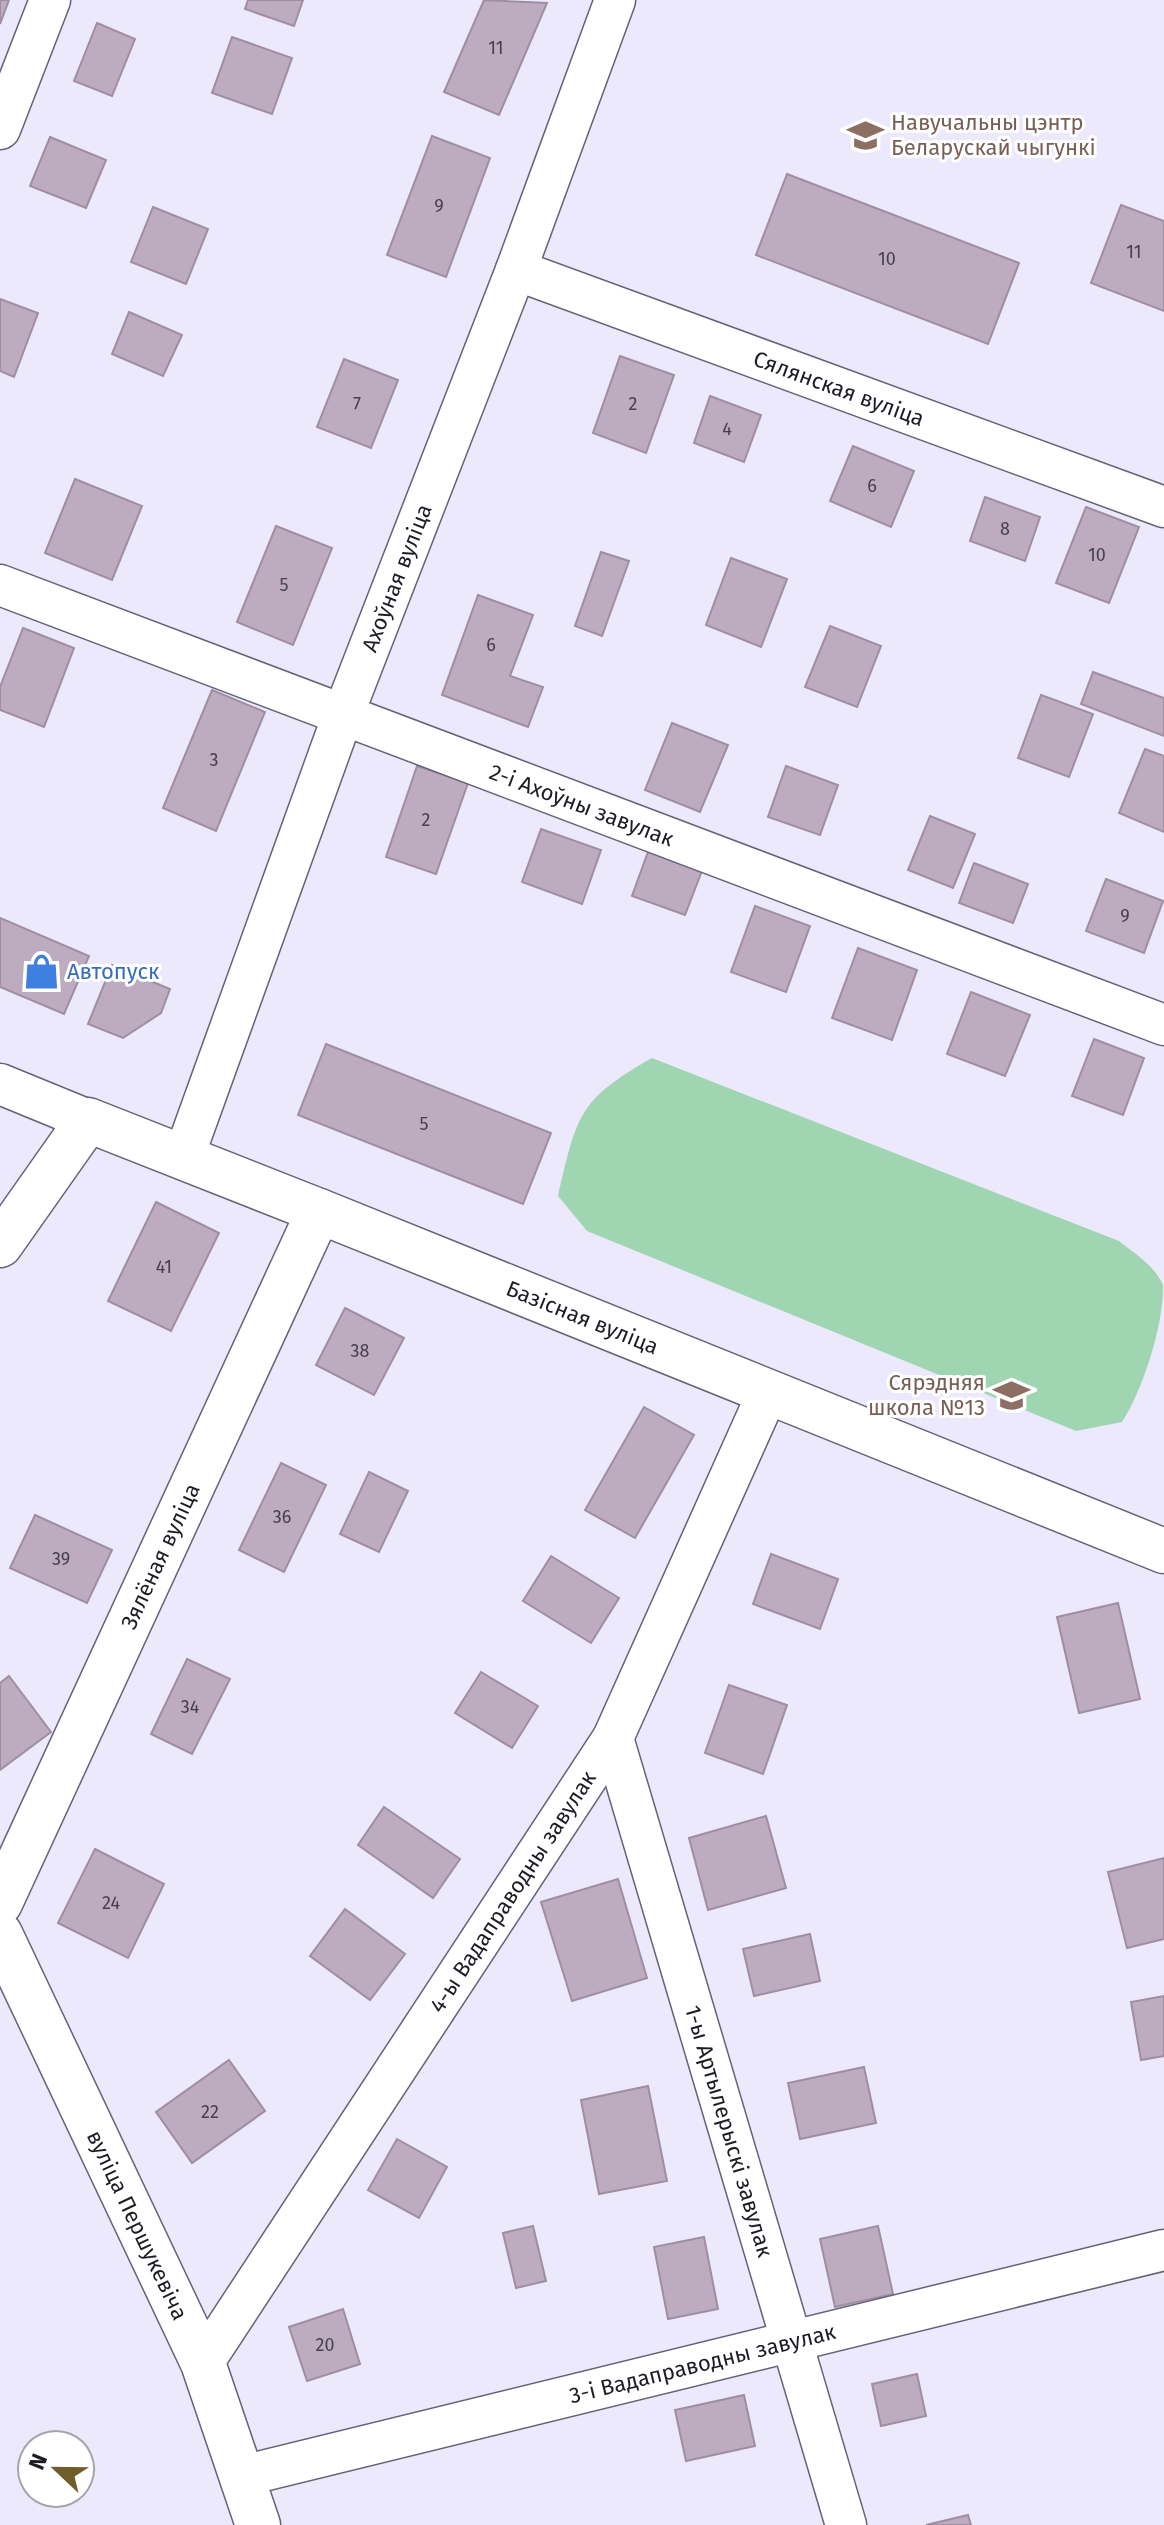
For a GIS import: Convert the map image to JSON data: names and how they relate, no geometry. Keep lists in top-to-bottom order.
{
  "streets": {
    "main road": ["Базісная вуліца", "Зялёная вуліца", "вуліца Першукевіча"],
    "street": [
      "Сялянская вуліца",
      "Ахоўная вуліца",
      "2-і Ахоўны завулак",
      "4-ы Вадаправодны завулак",
      "1-ы Артылерыскі завулак",
      "3-і Вадаправодны завулак"
    ]
  },
  "crossings": [
    ["Сялянская вуліца", "Ахоўная вуліца"],
    ["Ахоўная вуліца", "2-і Ахоўны завулак"],
    ["Ахоўная вуліца", "Базісная вуліца"],
    ["Базісная вуліца", "Зялёная вуліца"],
    ["Базісная вуліца", "4-ы Вадаправодны завулак"],
    ["4-ы Вадаправодны завулак", "1-ы Артылерыскі завулак"],
    ["4-ы Вадаправодны завулак", "вуліца Першукевіча"],
    ["1-ы Артылерыскі завулак", "3-і Вадаправодны завулак"],
    ["вуліца Першукевіча", "3-і Вадаправодны завулак"]
  ],
  "places": {
    "school or university": ["Навучальны цэнтр Беларускай чыгункі", "Сярэдняя школа №13"],
    "shop": ["Автопуск"]
  },
  "house_numbers": [
    "11",
    "9",
    "11",
    "10",
    "7",
    "2",
    "4",
    "6",
    "8",
    "10",
    "5",
    "6",
    "3",
    "2",
    "9",
    "5",
    "41",
    "38",
    "36",
    "39",
    "34",
    "24",
    "22",
    "20"
  ],
  "north": "left"
}
